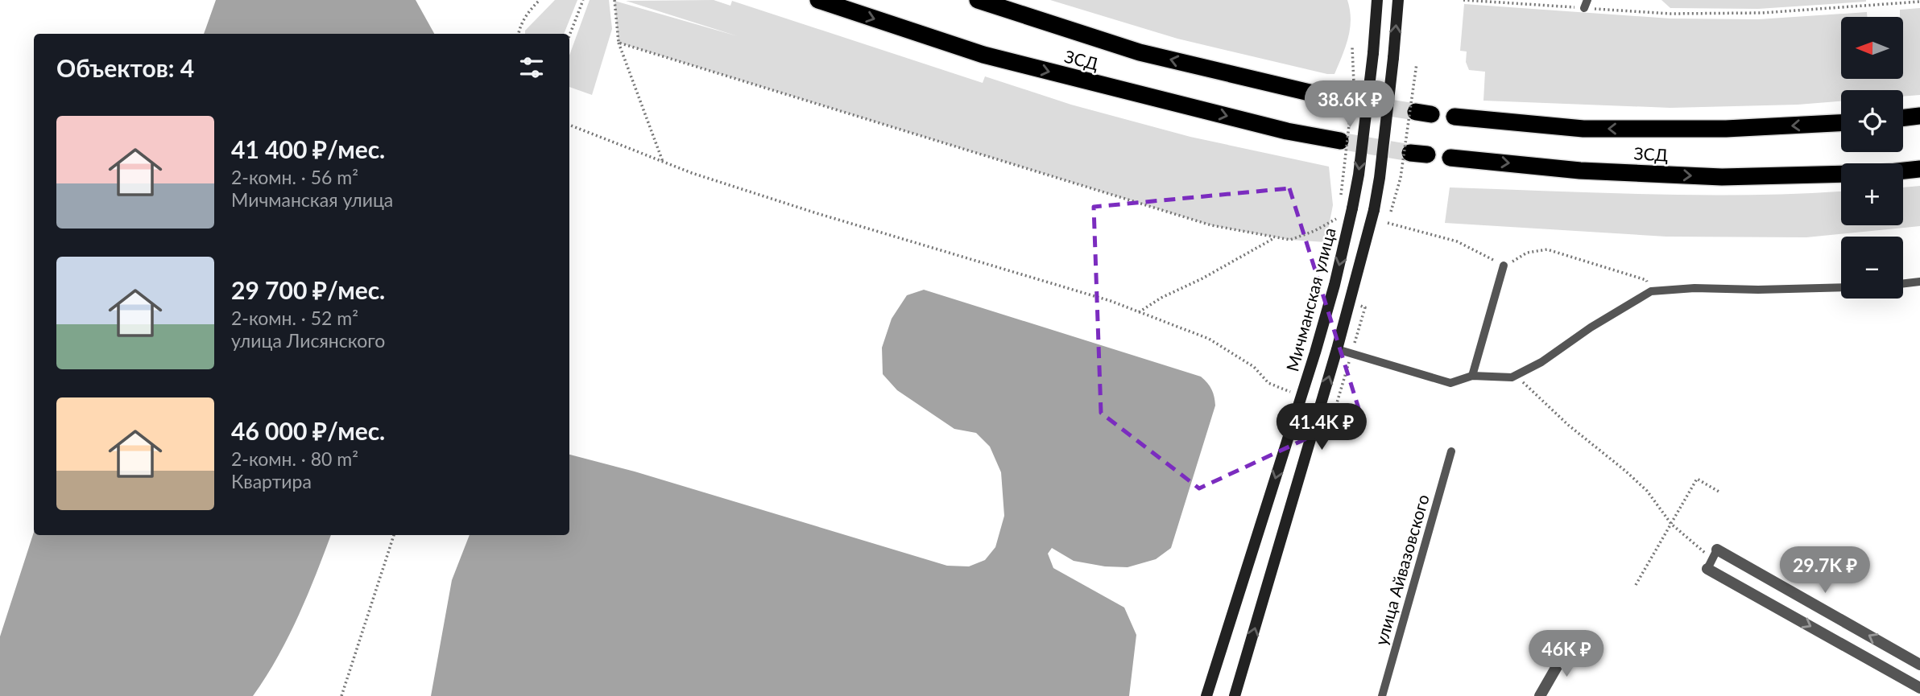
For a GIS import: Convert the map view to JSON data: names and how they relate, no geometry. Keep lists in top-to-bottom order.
{
  "streets": {
    "highway": ["ЗСД"],
    "main road": ["Мичманская улица"],
    "lane": ["улица Айвазовского"]
  },
  "north": "left",
  "page": {
    "map_buttons": ["+", "−"],
    "heading": "Объектов: 4",
    "price": [
      "38.6K ₽",
      "41.4K ₽",
      "29.7K ₽",
      "46K ₽"
    ],
    "list": [
      {
        "name": "41 400 ₽/мес.",
        "note": "2-комн. · 56 m² · Мичманская улица"
      },
      {
        "name": "29 700 ₽/мес.",
        "note": "2-комн. · 52 m² · улица Лисянского"
      },
      {
        "name": "46 000 ₽/мес.",
        "note": "2-комн. · 80 m² · Квартира"
      }
    ]
  }
}
